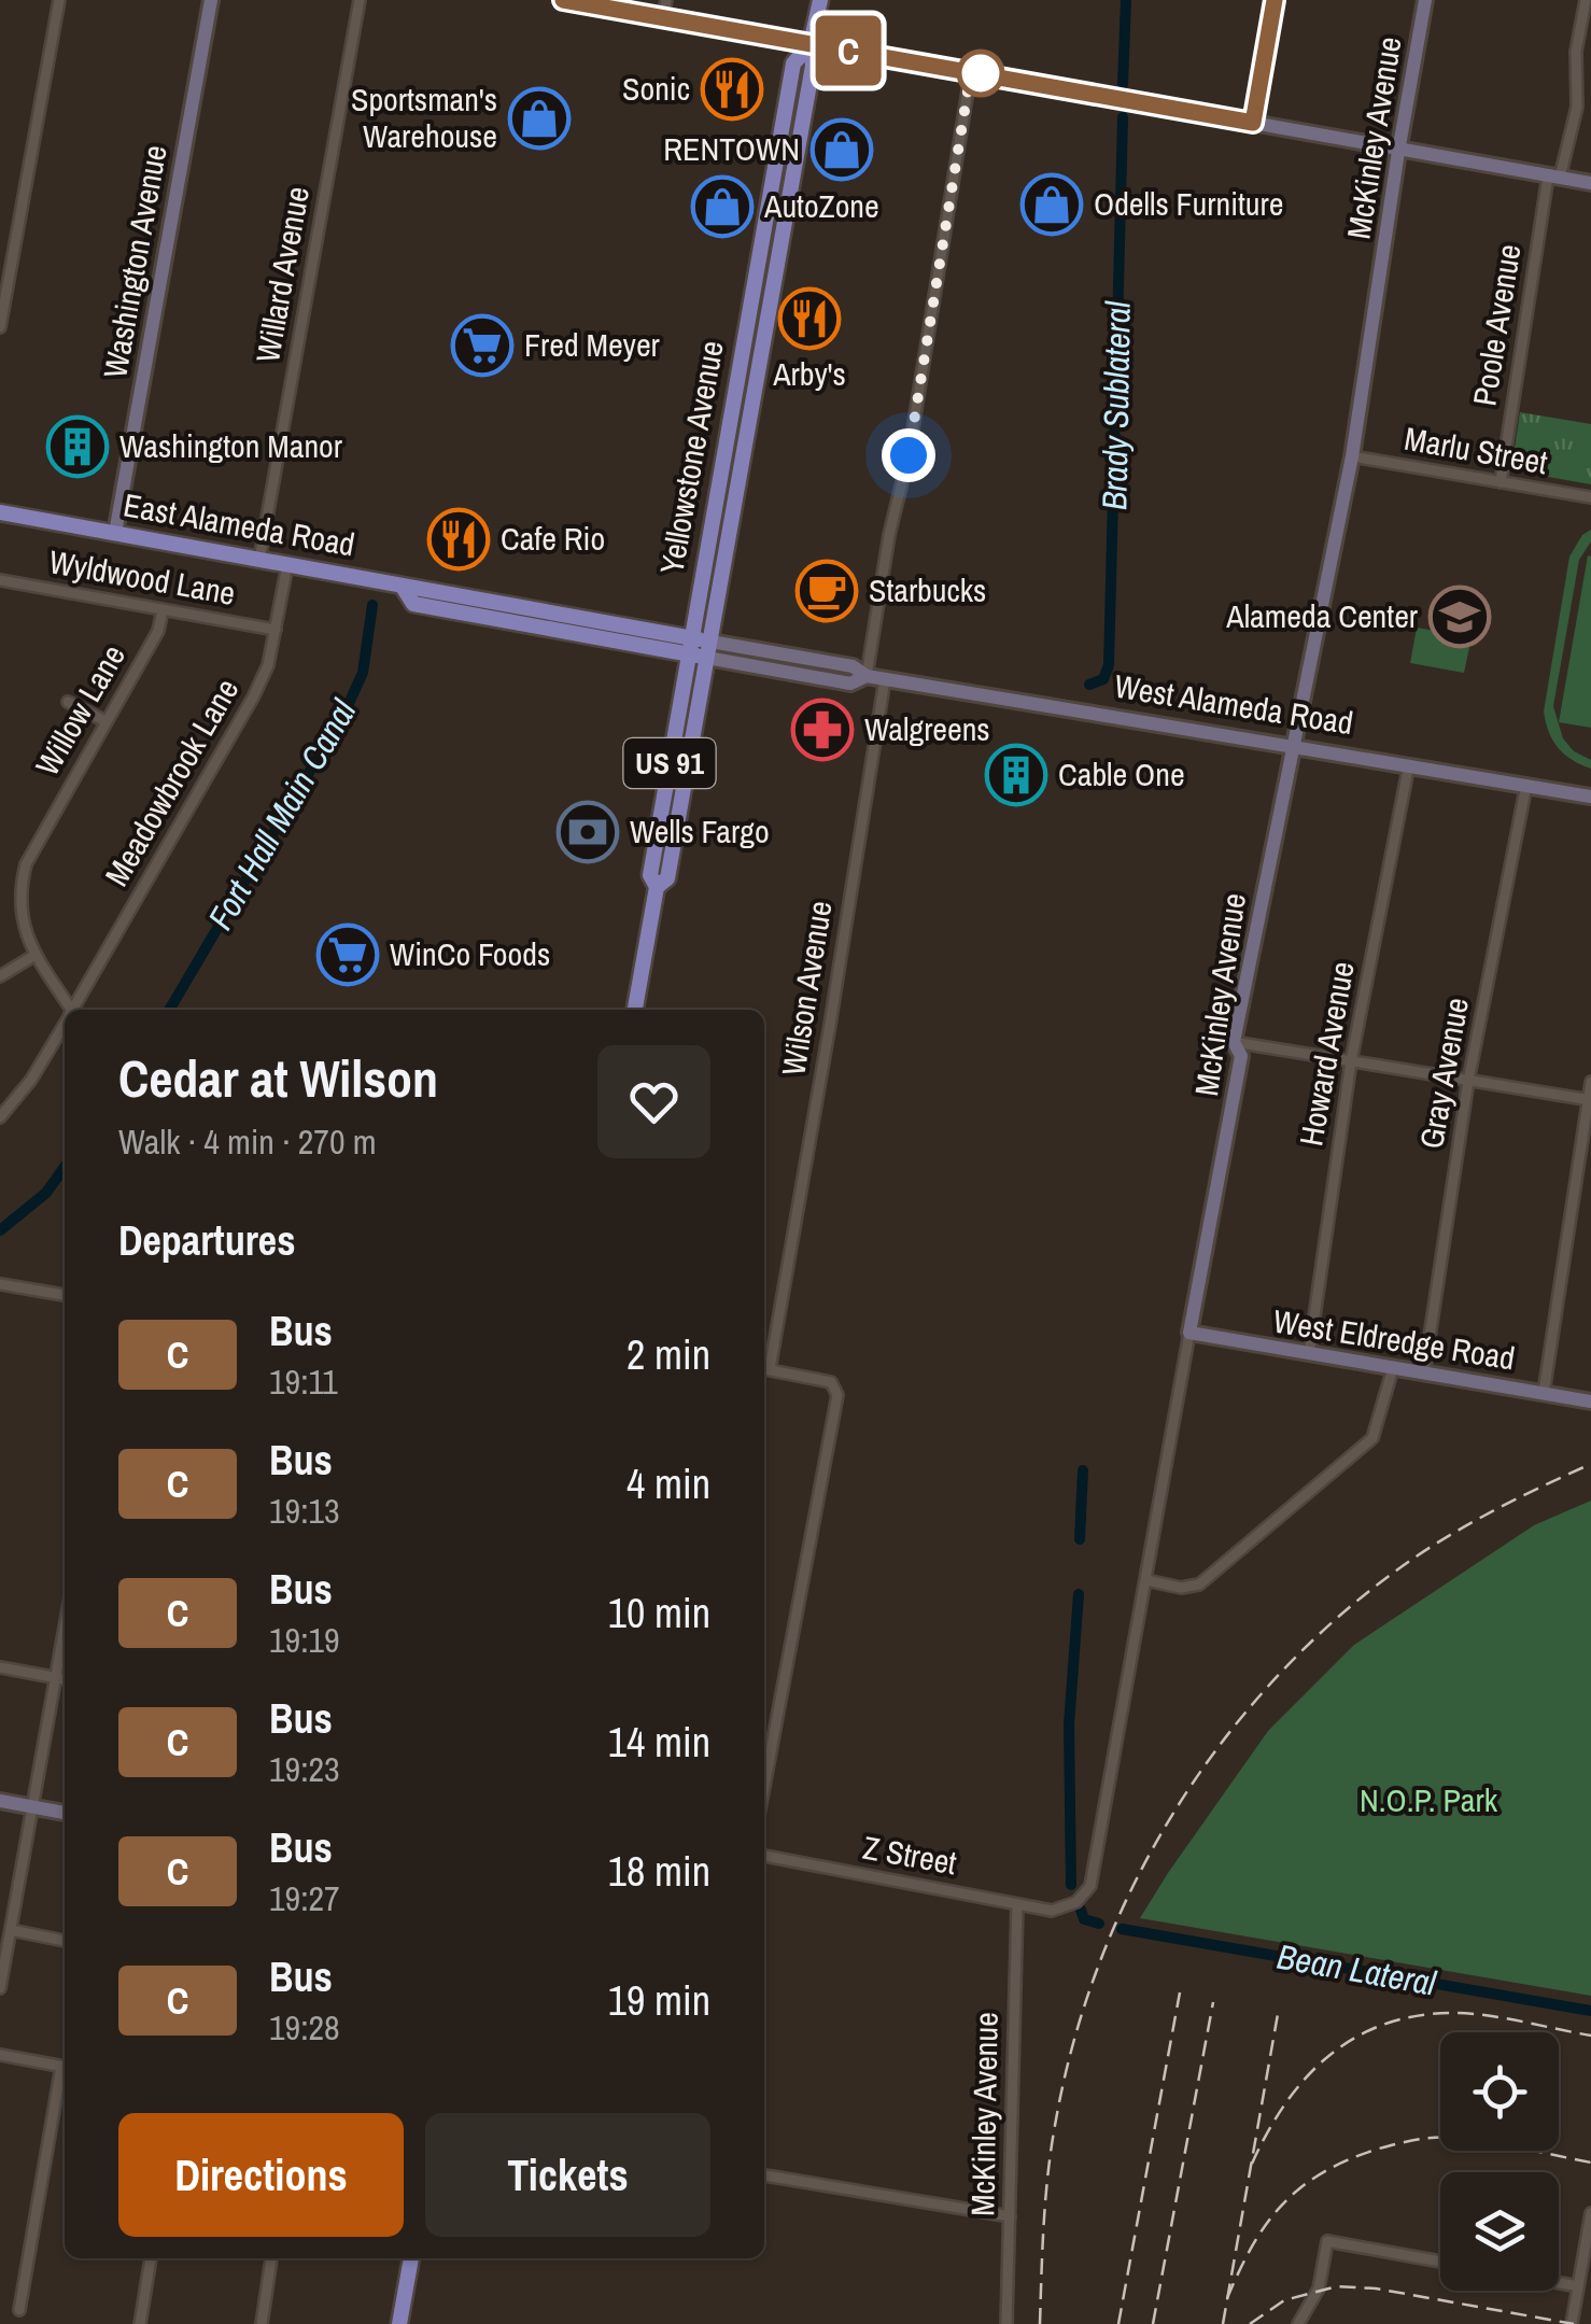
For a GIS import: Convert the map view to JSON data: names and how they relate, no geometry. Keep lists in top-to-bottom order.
{
  "streets": {
    "main road": [
      "Yellowstone Avenue",
      "East Alameda Road",
      "West Alameda Road",
      "US 91"
    ],
    "street": [
      "McKinley Avenue",
      "Washington Avenue",
      "Willard Avenue",
      "Poole Avenue",
      "Marlu Street",
      "Wyldwood Lane",
      "Willow Lane",
      "Meadowbrook Lane",
      "Wilson Avenue",
      "Howard Avenue",
      "Gray Avenue",
      "West Eldredge Road",
      "Z Street"
    ]
  },
  "crossings": [
    ["McKinley Avenue", "Marlu Street"],
    ["McKinley Avenue", "West Alameda Road"],
    ["McKinley Avenue", "West Eldredge Road"],
    ["McKinley Avenue", "Z Street"],
    ["Washington Avenue", "East Alameda Road"],
    ["Willard Avenue", "East Alameda Road"],
    ["Poole Avenue", "Marlu Street"],
    ["Yellowstone Avenue", "East Alameda Road"],
    ["Yellowstone Avenue", "West Alameda Road"],
    ["East Alameda Road", "West Alameda Road"],
    ["East Alameda Road", "Meadowbrook Lane"],
    ["Wyldwood Lane", "Willow Lane"],
    ["Wyldwood Lane", "Meadowbrook Lane"],
    ["West Alameda Road", "Wilson Avenue"],
    ["West Alameda Road", "Howard Avenue"],
    ["West Alameda Road", "Gray Avenue"],
    ["Howard Avenue", "West Eldredge Road"],
    ["Gray Avenue", "West Eldredge Road"]
  ],
  "water": ["Brady Sublateral", "Fort Hall Main Canal", "Bean Lateral"],
  "parks": ["N.O.P. Park"],
  "places": {
    "restaurant": ["Sonic", "Arby's", "Cafe Rio"],
    "shop": [
      "Sportsman's Warehouse",
      "RENTOWN",
      "Odells Furniture",
      "AutoZone"
    ],
    "supermarket": ["Fred Meyer", "WinCo Foods"],
    "building": ["Washington Manor", "Cable One"],
    "cafe": ["Starbucks"],
    "school or university": ["Alameda Center"],
    "pharmacy": ["Walgreens"],
    "bank": ["Wells Fargo"]
  },
  "lines": ["bus line C"],
  "page": {
    "on_map": "C",
    "heading": [
      ["Cedar at Wilson", "Walk · 4 min · 270 m"],
      "Departures"
    ],
    "list": [
      {
        "mark": "C",
        "name": "Bus",
        "note": "19:11",
        "value": "2 min"
      },
      {
        "mark": "C",
        "name": "Bus",
        "note": "19:13",
        "value": "4 min"
      },
      {
        "mark": "C",
        "name": "Bus",
        "note": "19:19",
        "value": "10 min"
      },
      {
        "mark": "C",
        "name": "Bus",
        "note": "19:23",
        "value": "14 min"
      },
      {
        "mark": "C",
        "name": "Bus",
        "note": "19:27",
        "value": "18 min"
      },
      {
        "mark": "C",
        "name": "Bus",
        "note": "19:28",
        "value": "19 min"
      }
    ],
    "buttons": ["Directions", "Tickets"]
  }
}
